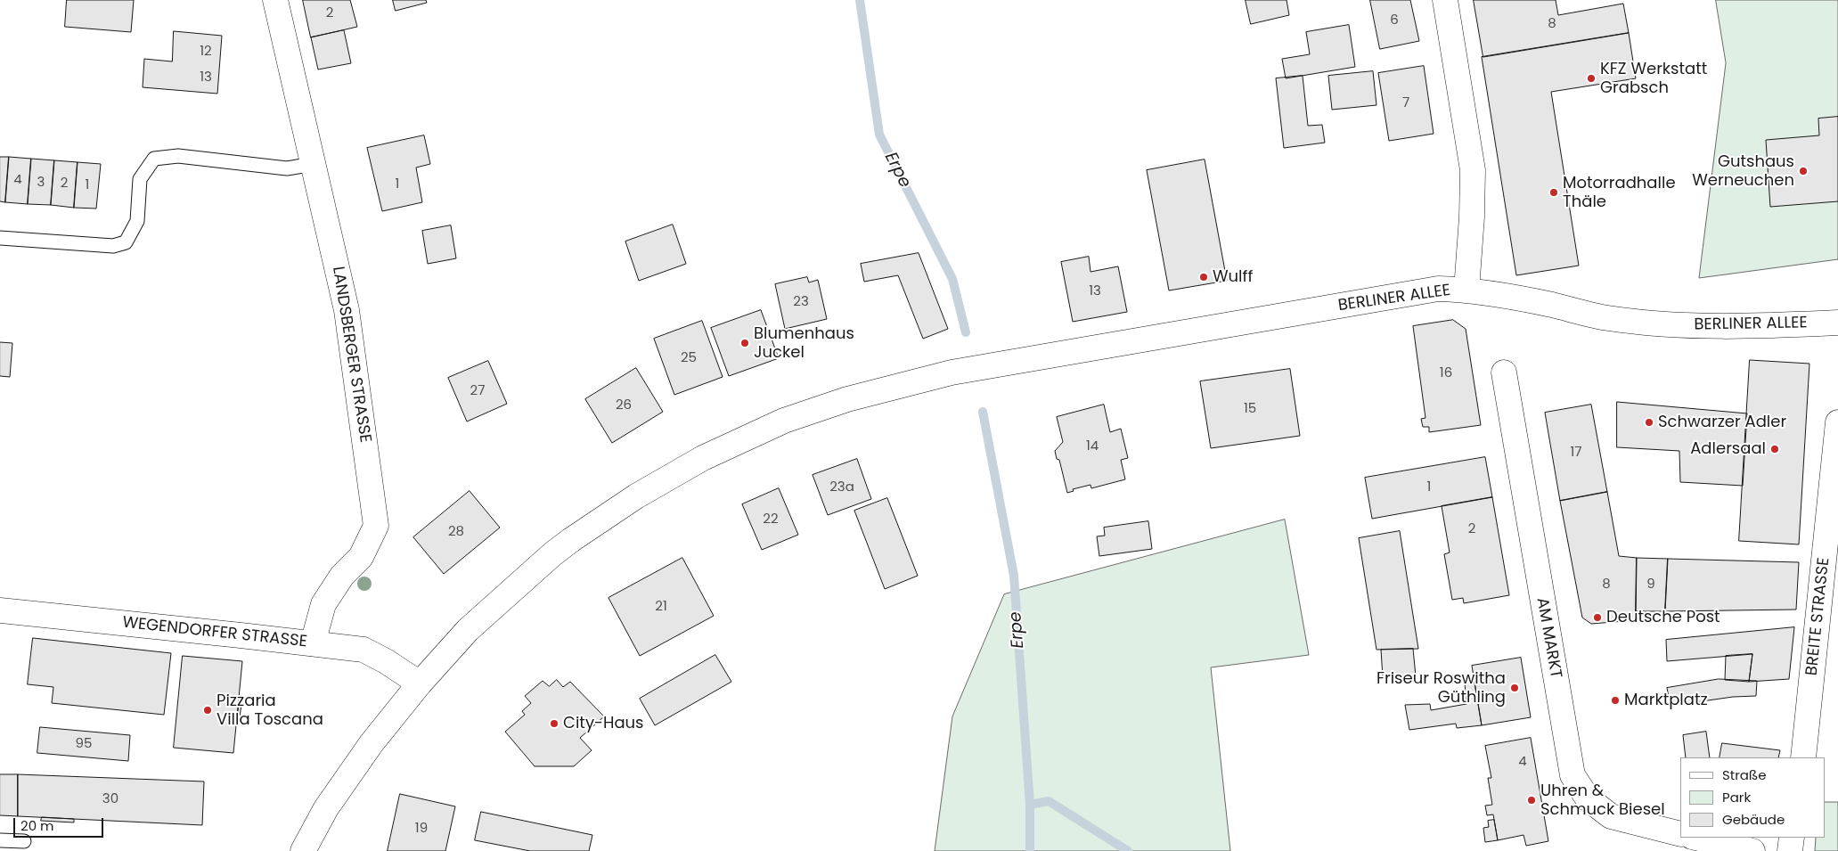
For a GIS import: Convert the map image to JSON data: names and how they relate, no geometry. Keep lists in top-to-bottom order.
{
  "streets": {
    "main road": [
      "BERLINER ALLEE",
      "LANDSBERGER STRASSE",
      "BREITE STRASSE",
      "WEGENDORFER STRASSE",
      "AM MARKT"
    ]
  },
  "crossings": [
    ["BERLINER ALLEE", "WEGENDORFER STRASSE"],
    ["LANDSBERGER STRASSE", "WEGENDORFER STRASSE"]
  ],
  "water": ["Erpe"],
  "places": [
    "KFZ Werkstatt Grabsch",
    "Gutshaus Werneuchen",
    "Motorradhalle Thäle",
    "Wulff",
    "Blumenhaus Juckel",
    "Schwarzer Adler",
    "Adlersaal",
    "Deutsche Post",
    "Friseur Roswitha Güthling",
    "Marktplatz",
    "Pizzaria Villa Toscana",
    "City-Haus",
    "Uhren & Schmuck Biesel"
  ],
  "house_numbers": [
    "2",
    "6",
    "8",
    "12",
    "13",
    "7",
    "4",
    "3",
    "2",
    "1",
    "1",
    "13",
    "23",
    "25",
    "16",
    "27",
    "26",
    "15",
    "14",
    "17",
    "23a",
    "1",
    "22",
    "2",
    "28",
    "8",
    "9",
    "21",
    "95",
    "4",
    "30",
    "19"
  ],
  "legend": ["Straße", "Park", "Gebäude"],
  "scale_bar": "20 m"
}
